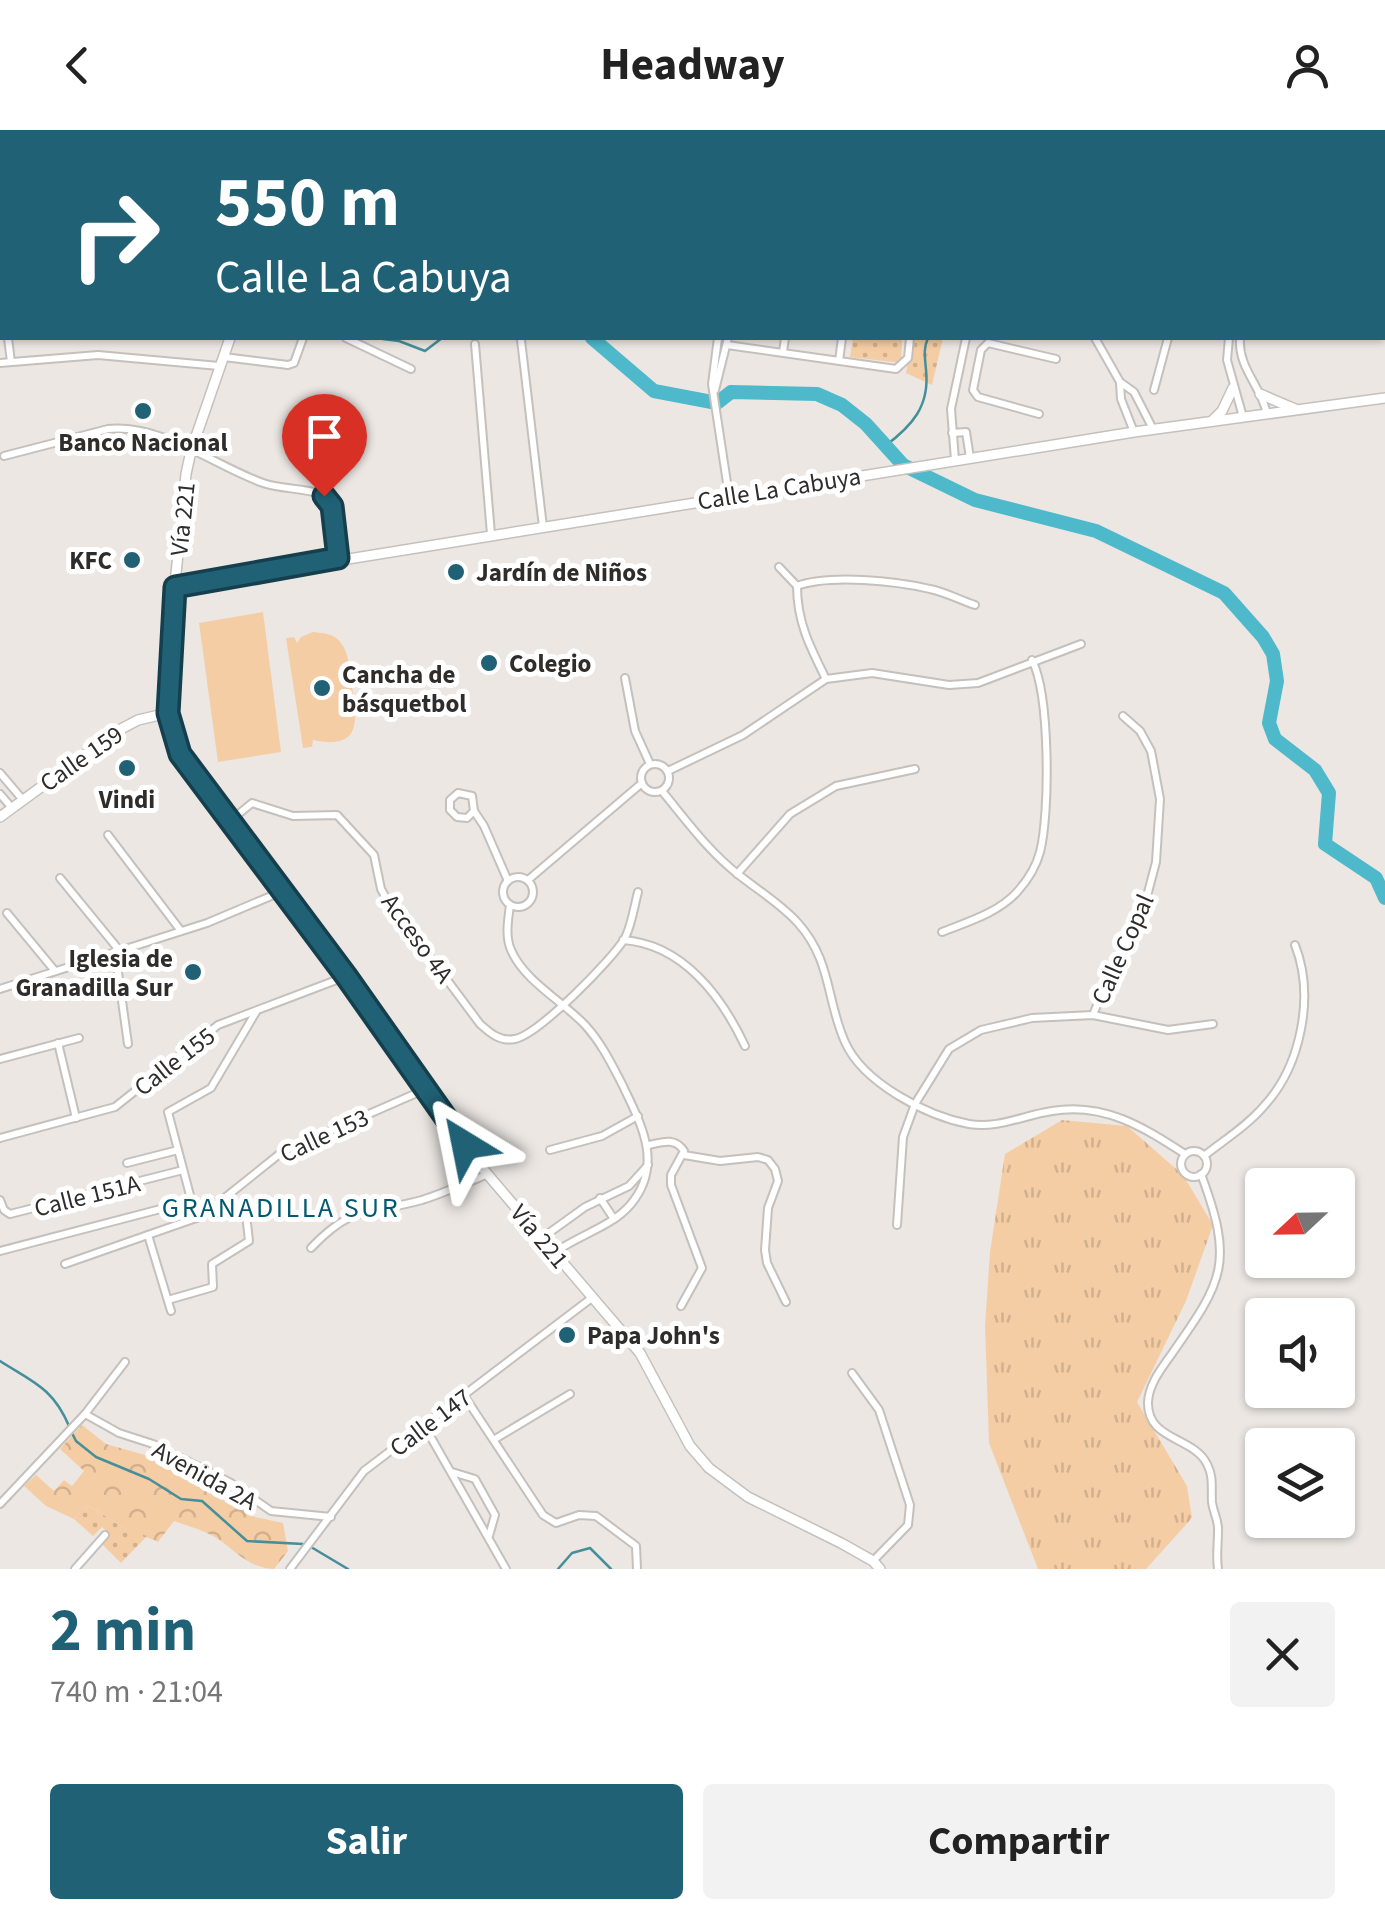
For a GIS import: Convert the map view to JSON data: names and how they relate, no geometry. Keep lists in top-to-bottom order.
{
  "streets": {
    "street": [
      "Calle La Cabuya",
      "Vía 221",
      "Calle 159",
      "Acceso 4A",
      "Calle Copal",
      "Calle 155",
      "Calle 153",
      "Calle 151A",
      "Calle 147",
      "Avenida 2A"
    ]
  },
  "crossings": [
    ["Calle La Cabuya", "Vía 221"],
    ["Vía 221", "Calle 159"],
    ["Vía 221", "Acceso 4A"],
    ["Vía 221", "Calle 155"],
    ["Vía 221", "Calle 153"],
    ["Vía 221", "Calle 147"],
    ["Calle 147", "Avenida 2A"]
  ],
  "districts": ["GRANADILLA SUR"],
  "places": [
    "Banco Nacional",
    "KFC",
    "Jardín de Niños",
    "Colegio",
    "Cancha de básquetbol",
    "Vindi",
    "Iglesia de Granadilla Sur",
    "Papa John's"
  ],
  "north": "left",
  "page": {
    "header": "Headway",
    "turn": ["550 m", "Calle La Cabuya"],
    "heading": ["2 min", "740 m · 21:04"],
    "buttons": ["Salir", "Compartir"]
  }
}
